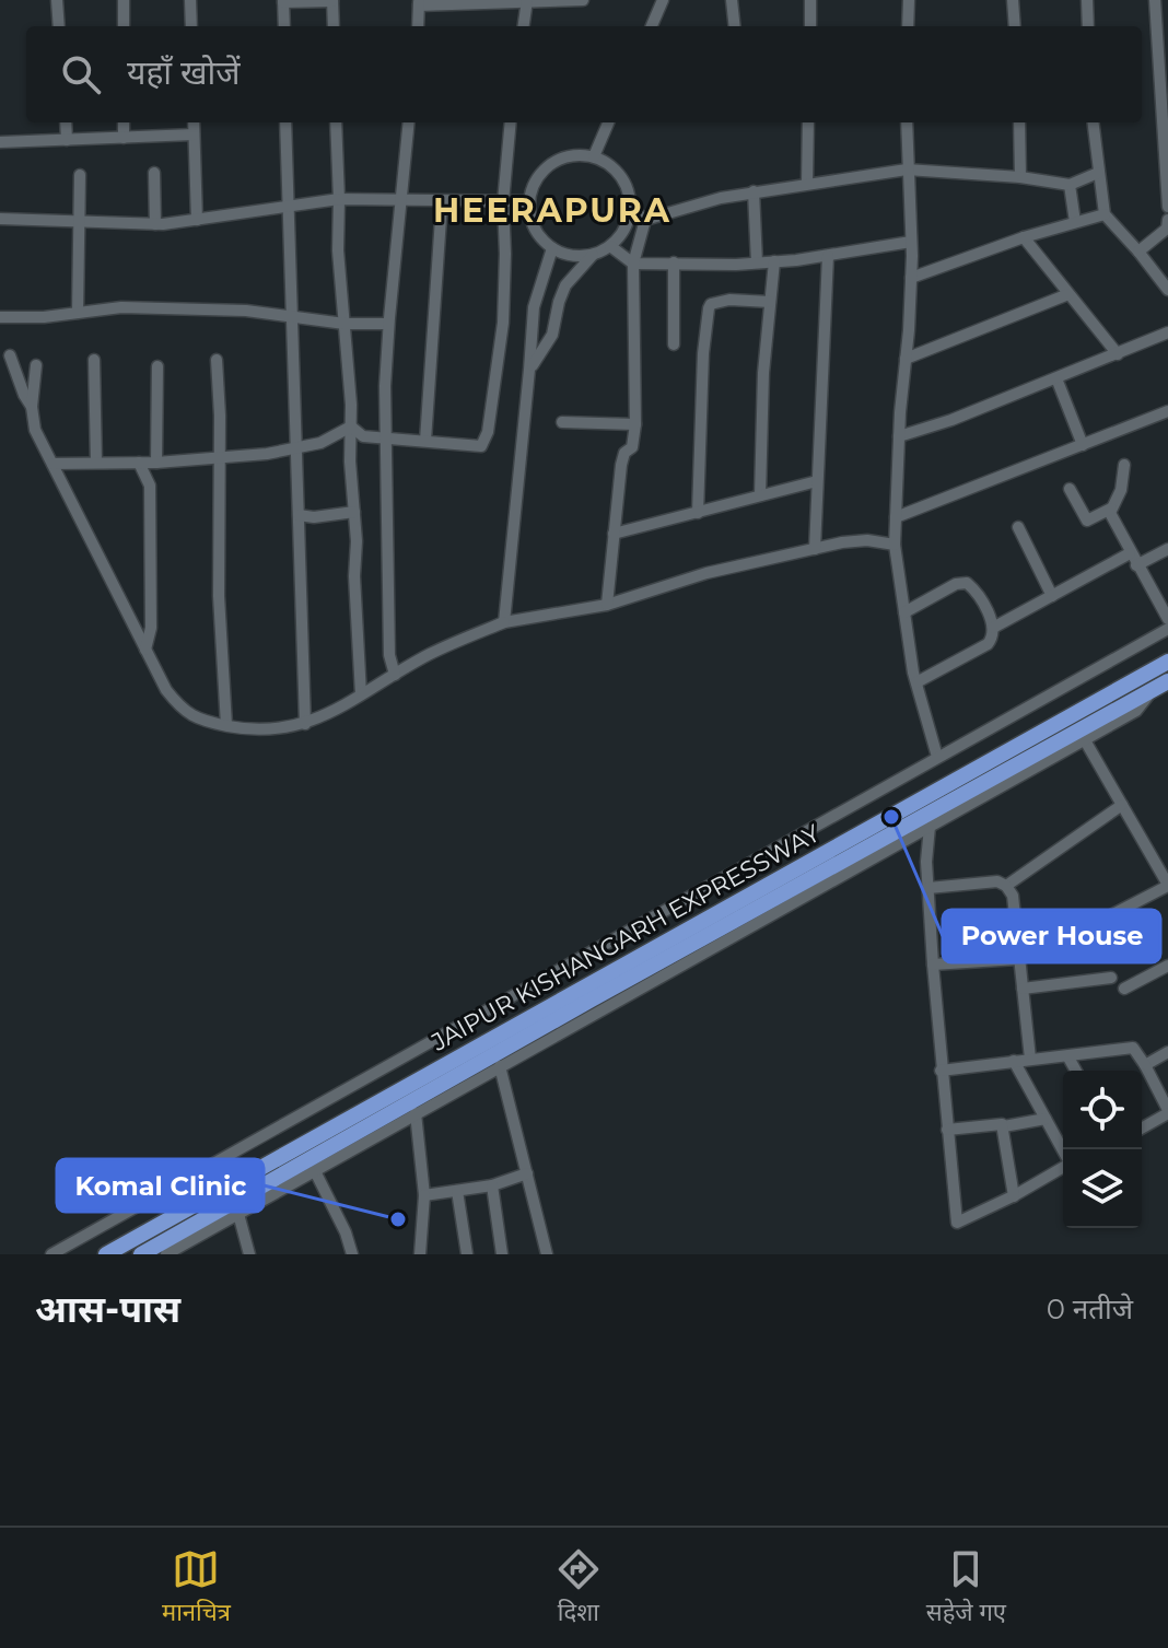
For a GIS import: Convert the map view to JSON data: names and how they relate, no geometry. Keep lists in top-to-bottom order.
{
  "streets": {
    "highway": ["JAIPUR KISHANGARH EXPRESSWAY"]
  },
  "districts": ["HEERAPURA"],
  "places": ["Power House", "Komal Clinic"],
  "page": {
    "search": "यहाँ खोजें",
    "heading": ["आस-पास", "0 नतीजे"],
    "nav": ["मानचित्र", "दिशा", "सहेजे गए"]
  }
}
